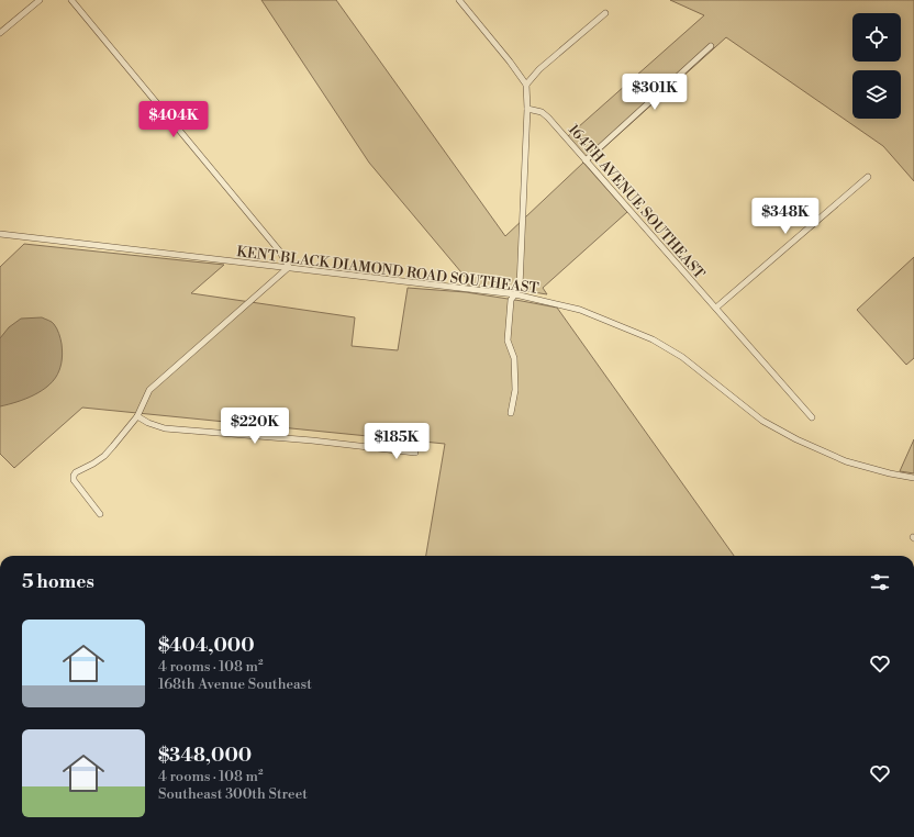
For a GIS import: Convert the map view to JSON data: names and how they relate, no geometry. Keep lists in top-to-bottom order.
{
  "streets": {
    "street": ["164TH AVENUE SOUTHEAST", "KENT BLACK DIAMOND ROAD SOUTHEAST"]
  },
  "page": {
    "price": [
      "$301K",
      "$404K",
      "$348K",
      "$220K",
      "$185K"
    ],
    "heading": "5 homes",
    "list": [
      {
        "name": "$404,000",
        "note": "4 rooms · 108 m² · 168th Avenue Southeast"
      },
      {
        "name": "$348,000",
        "note": "4 rooms · 108 m² · Southeast 300th Street"
      }
    ]
  }
}
